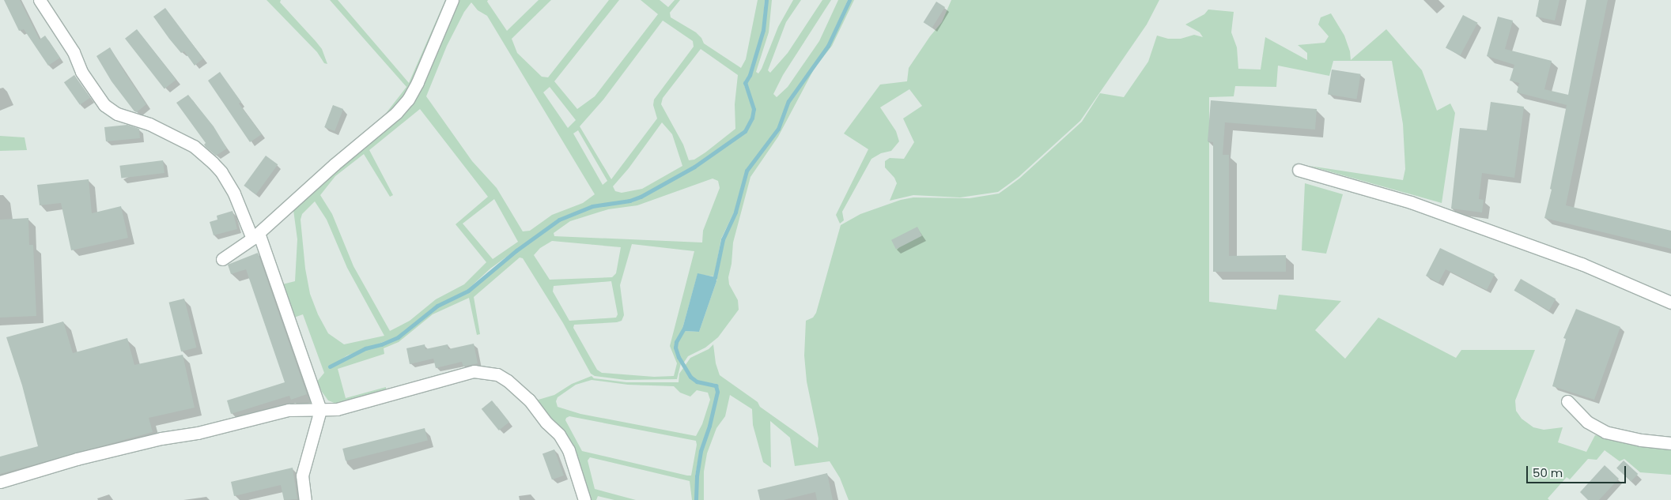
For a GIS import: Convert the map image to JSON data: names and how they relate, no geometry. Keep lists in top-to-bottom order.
{
  "scale_bar": "50 m"
}
